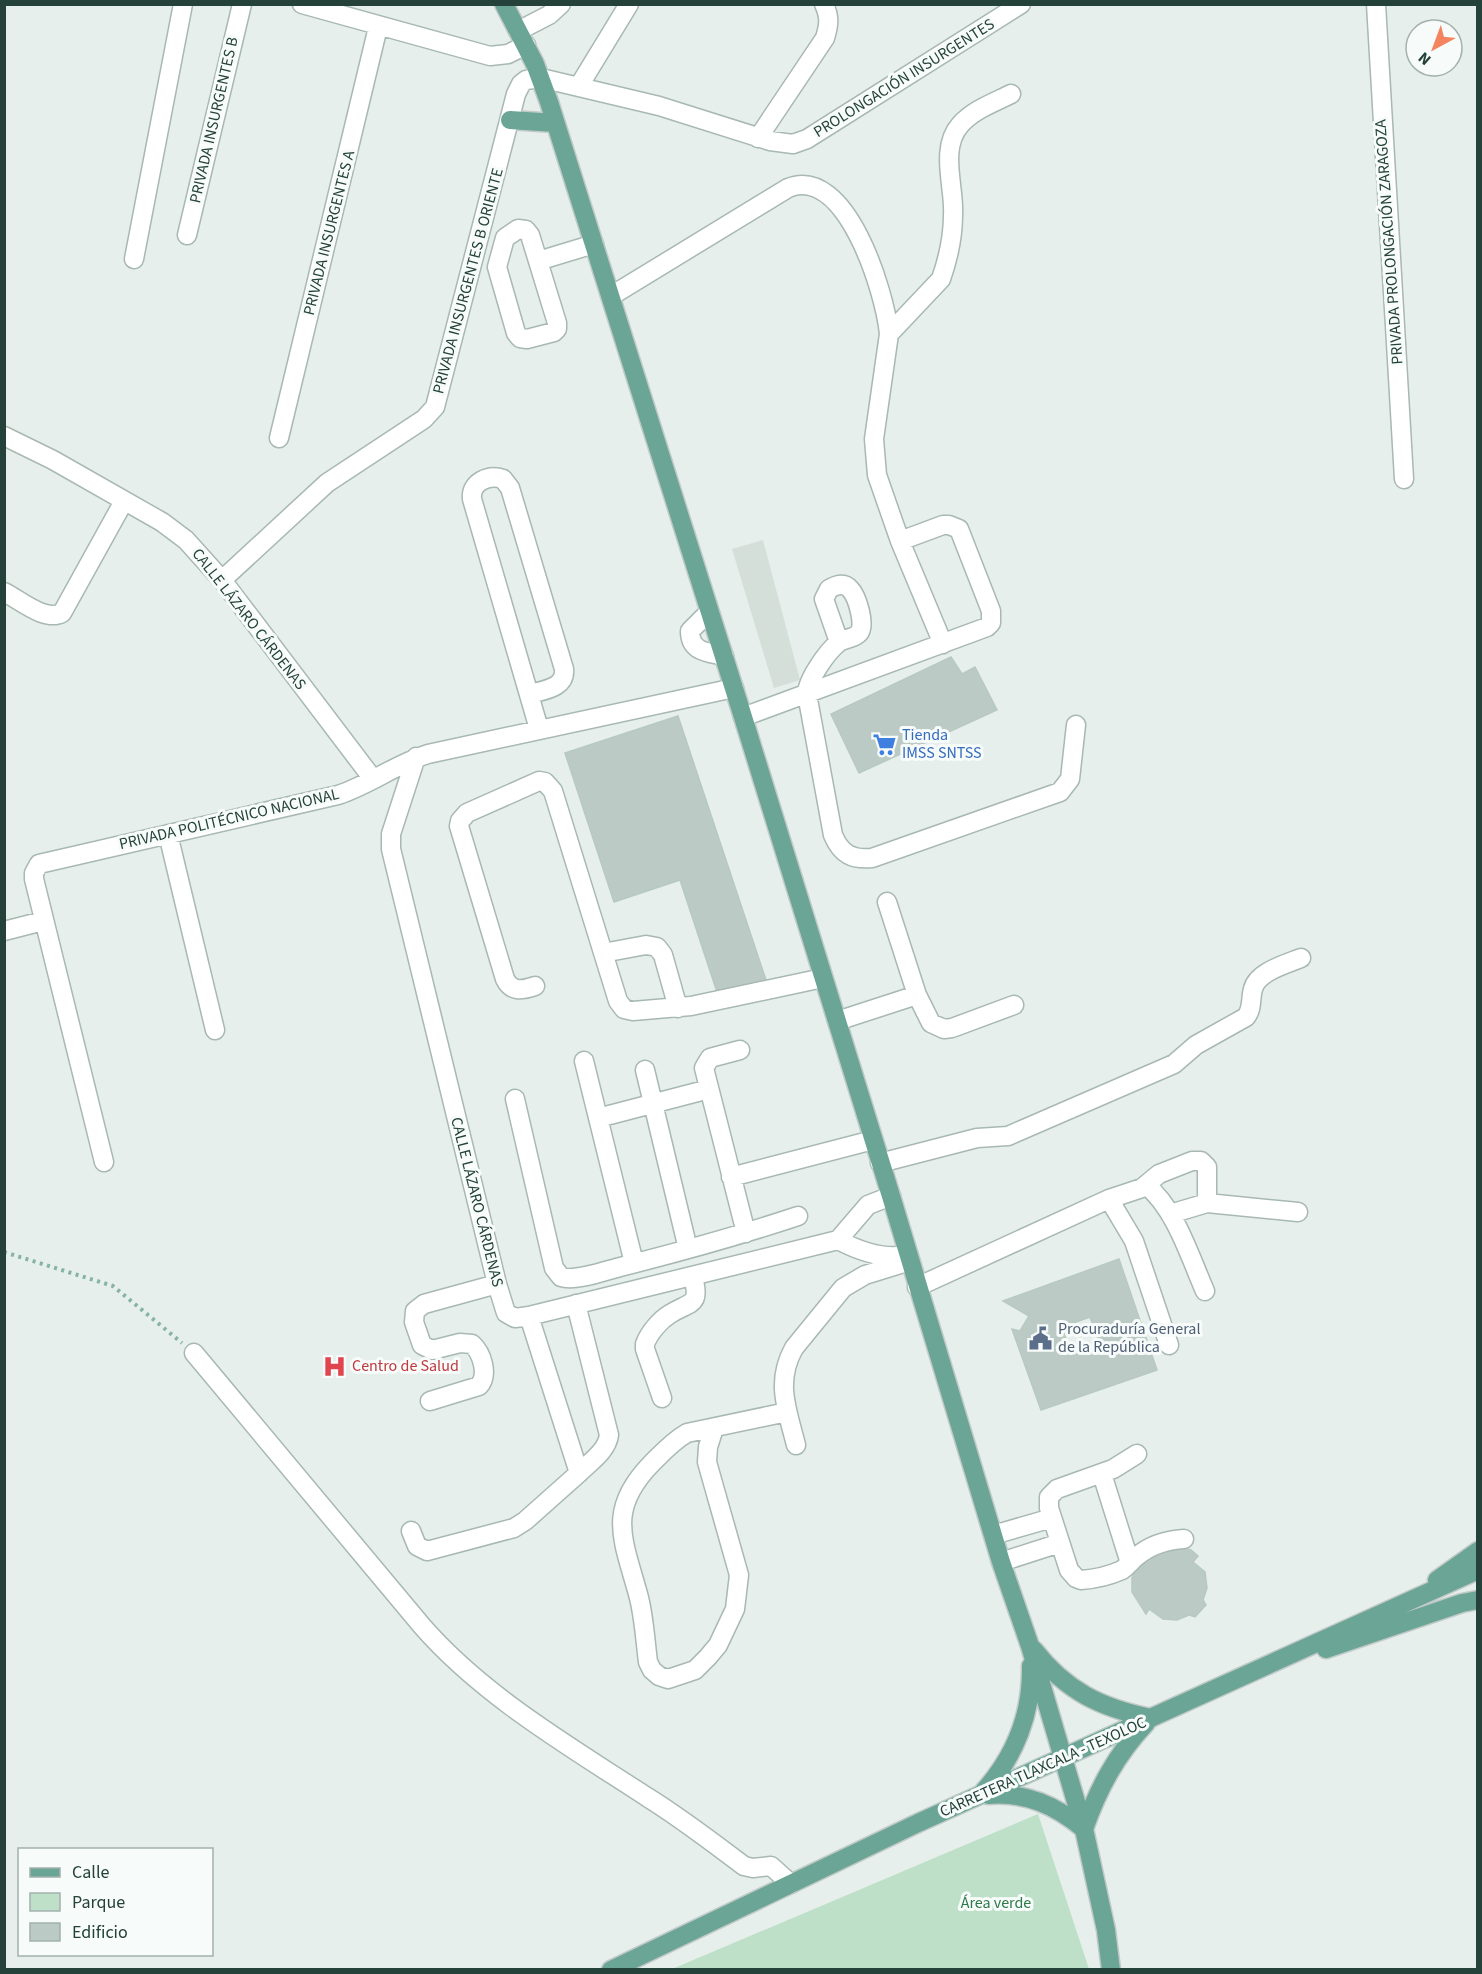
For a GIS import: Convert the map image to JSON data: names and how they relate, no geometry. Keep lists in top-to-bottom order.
{
  "streets": {
    "main road": ["CARRETERA TLAXCALA - TEXOLOC"],
    "street": [
      "PROLONGACIÓN INSURGENTES",
      "PRIVADA INSURGENTES B",
      "PRIVADA INSURGENTES A",
      "PRIVADA PROLONGACIÓN ZARAGOZA",
      "PRIVADA INSURGENTES B ORIENTE",
      "CALLE LÁZARO CÁRDENAS",
      "PRIVADA POLITÉCNICO NACIONAL"
    ]
  },
  "crossings": [
    ["PROLONGACIÓN INSURGENTES", "PRIVADA INSURGENTES B ORIENTE"],
    ["PRIVADA INSURGENTES B ORIENTE", "CALLE LÁZARO CÁRDENAS"],
    ["CALLE LÁZARO CÁRDENAS", "PRIVADA POLITÉCNICO NACIONAL"]
  ],
  "parks": ["Área verde"],
  "places": {
    "supermarket": ["Tienda IMSS SNTSS"],
    "public building": ["Procuraduría General de la República"],
    "hospital": ["Centro de Salud"]
  },
  "legend": ["Calle", "Parque", "Edificio"],
  "north": "bottom left"
}
